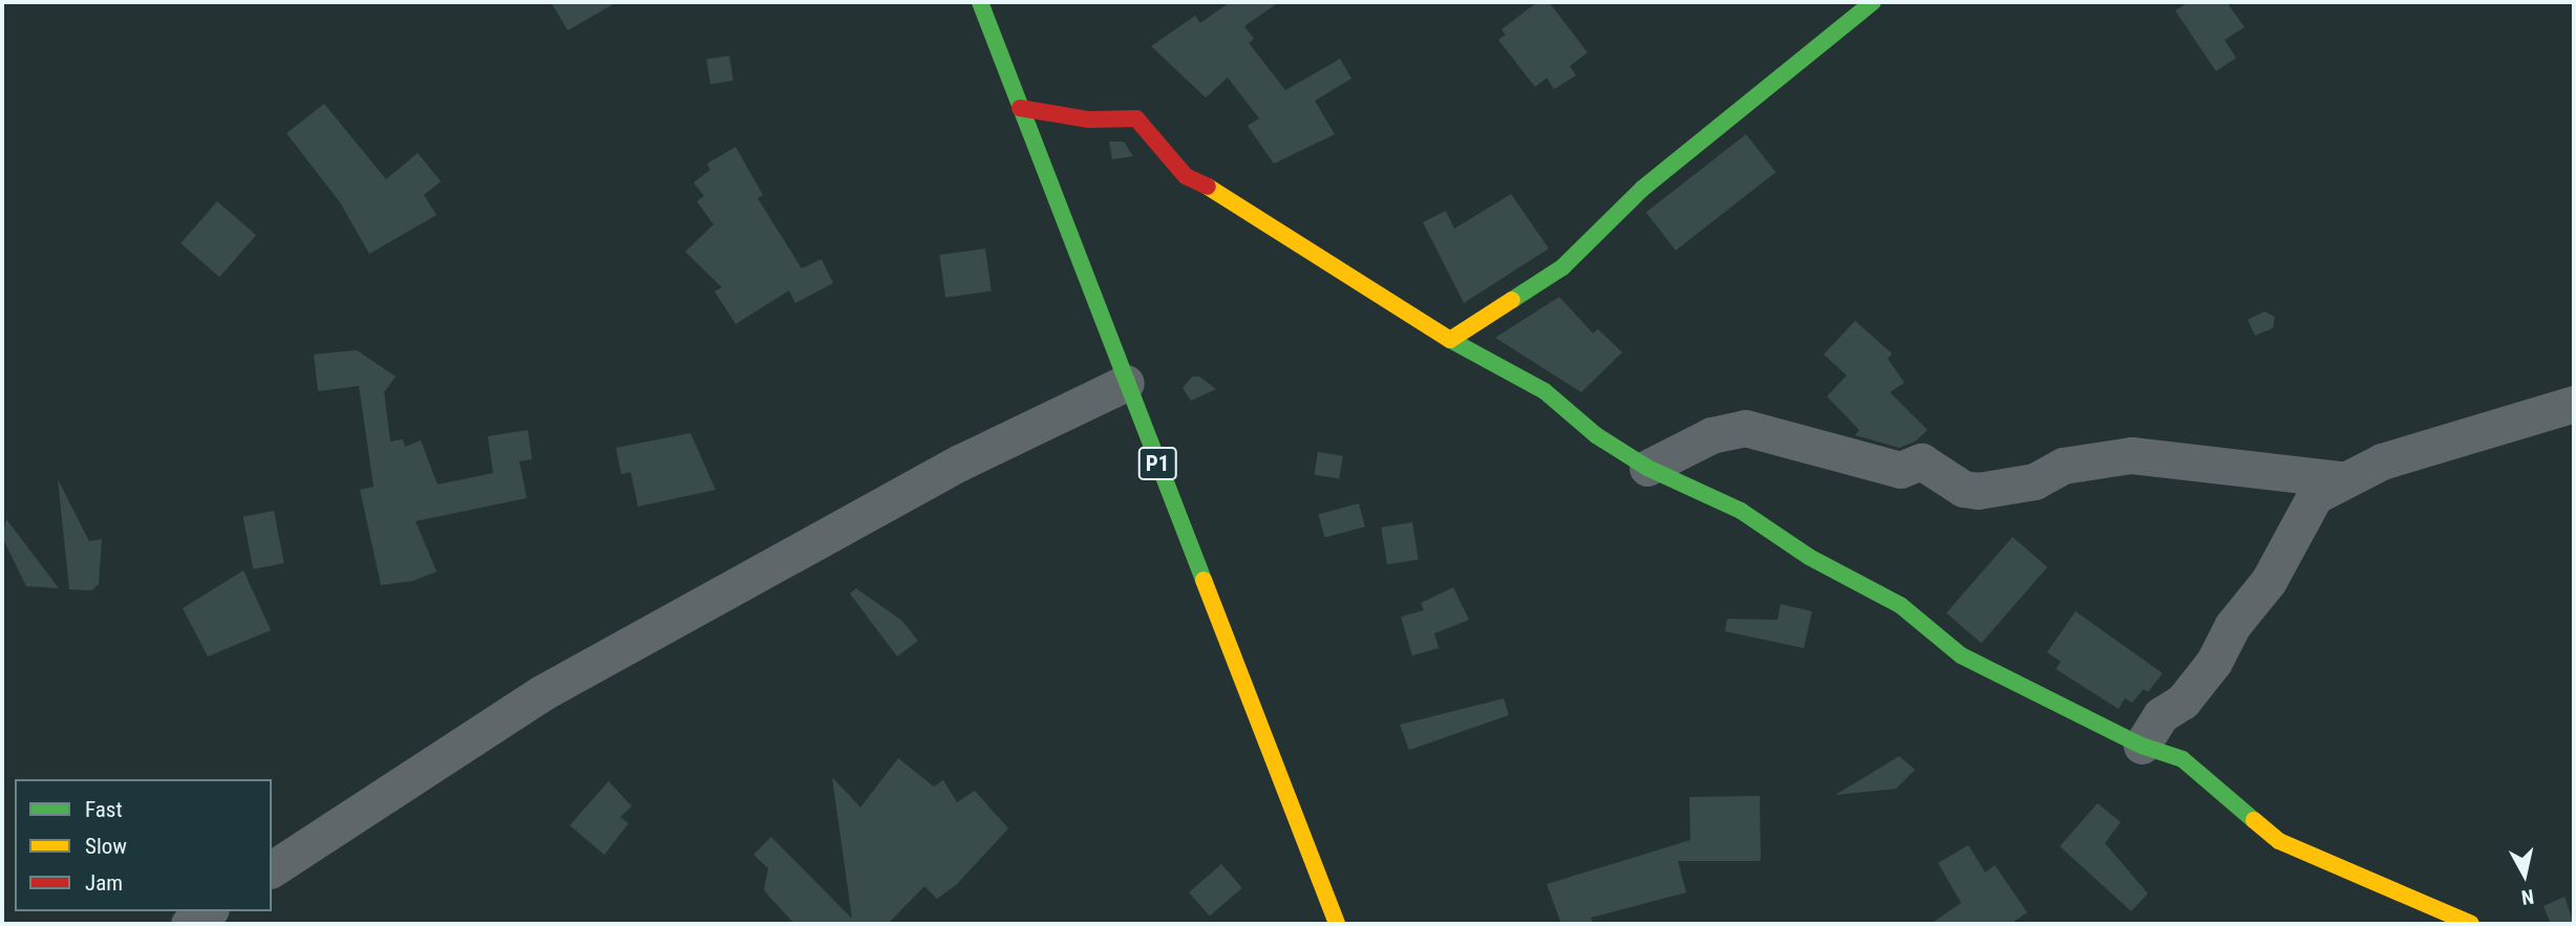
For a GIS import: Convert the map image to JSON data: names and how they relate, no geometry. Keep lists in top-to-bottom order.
{
  "streets": {
    "street": ["P1"]
  },
  "legend": ["Fast", "Slow", "Jam"],
  "north": "bottom"
}
